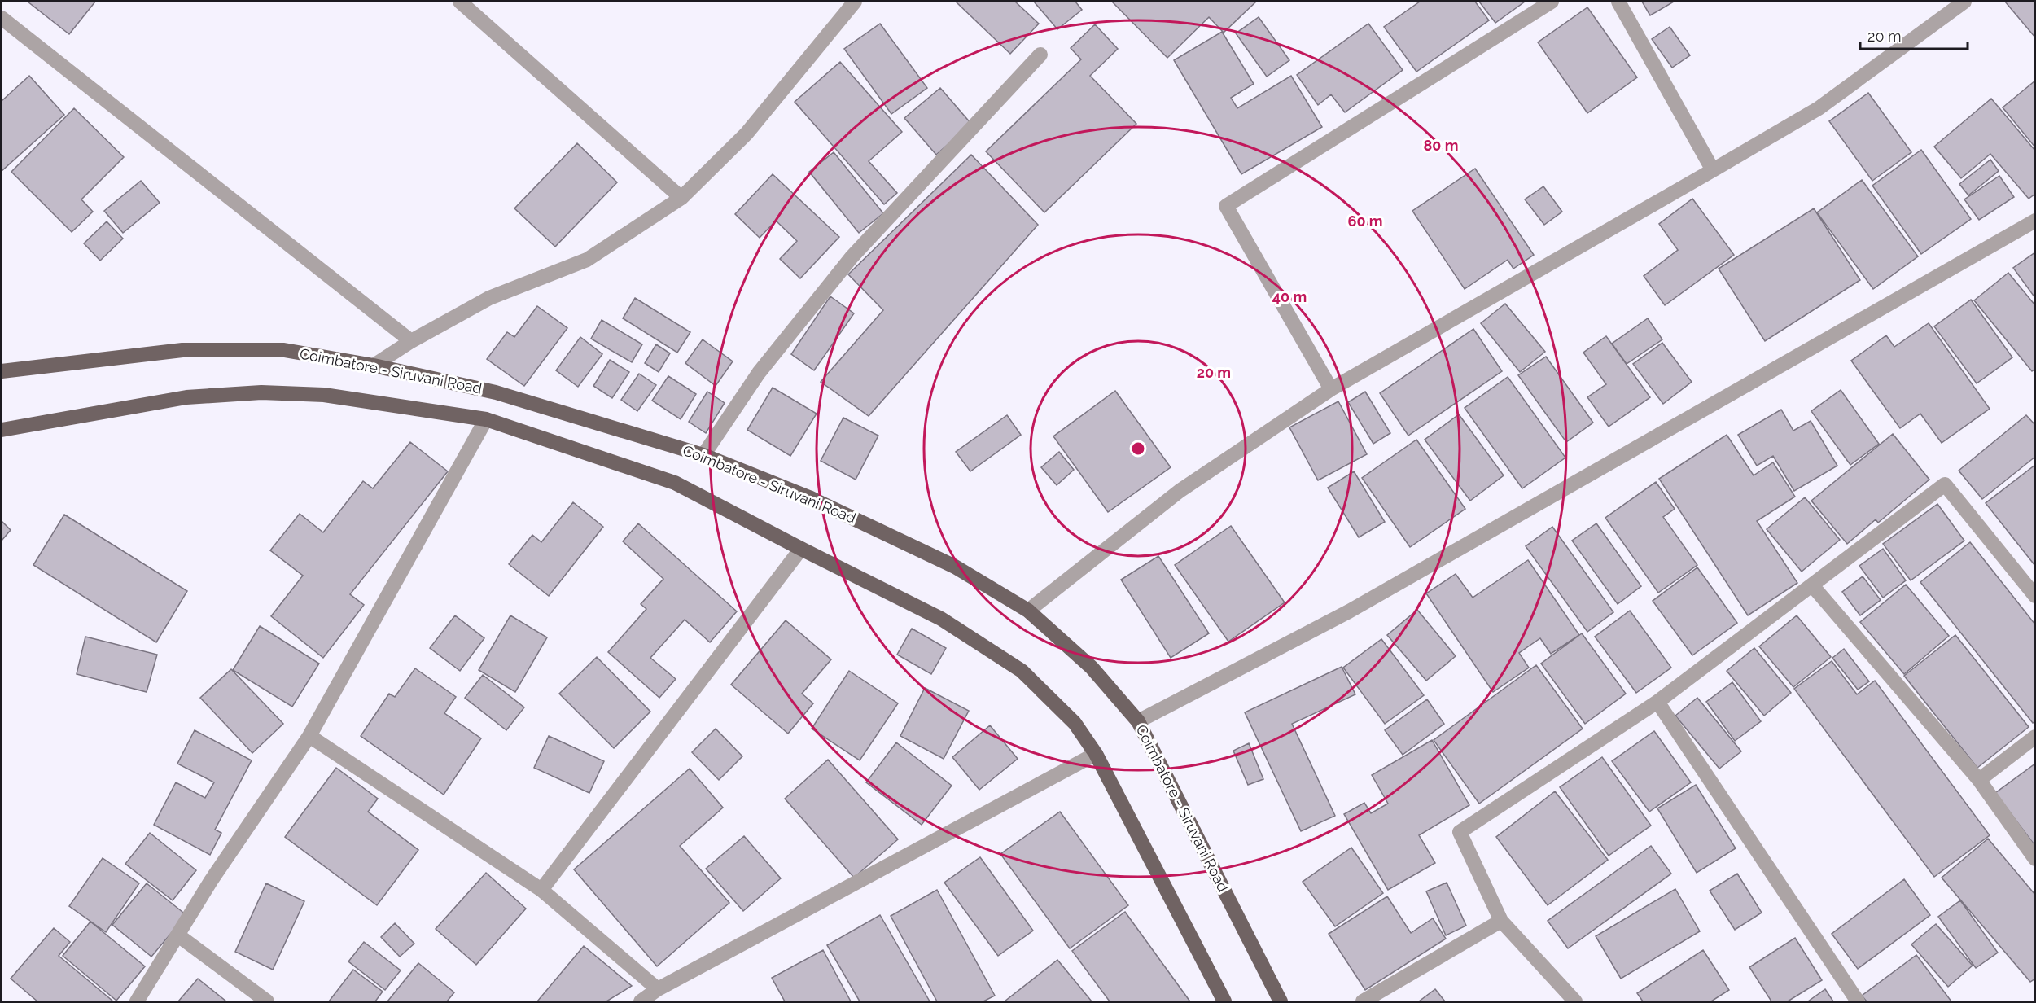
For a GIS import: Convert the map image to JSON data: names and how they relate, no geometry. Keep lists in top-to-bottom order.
{
  "streets": {
    "main road": ["Coimbatore - Siruvani Road"]
  },
  "scale_bar": "20 m",
  "rings": [
    "80 m",
    "60 m",
    "40 m",
    "20 m"
  ]
}
